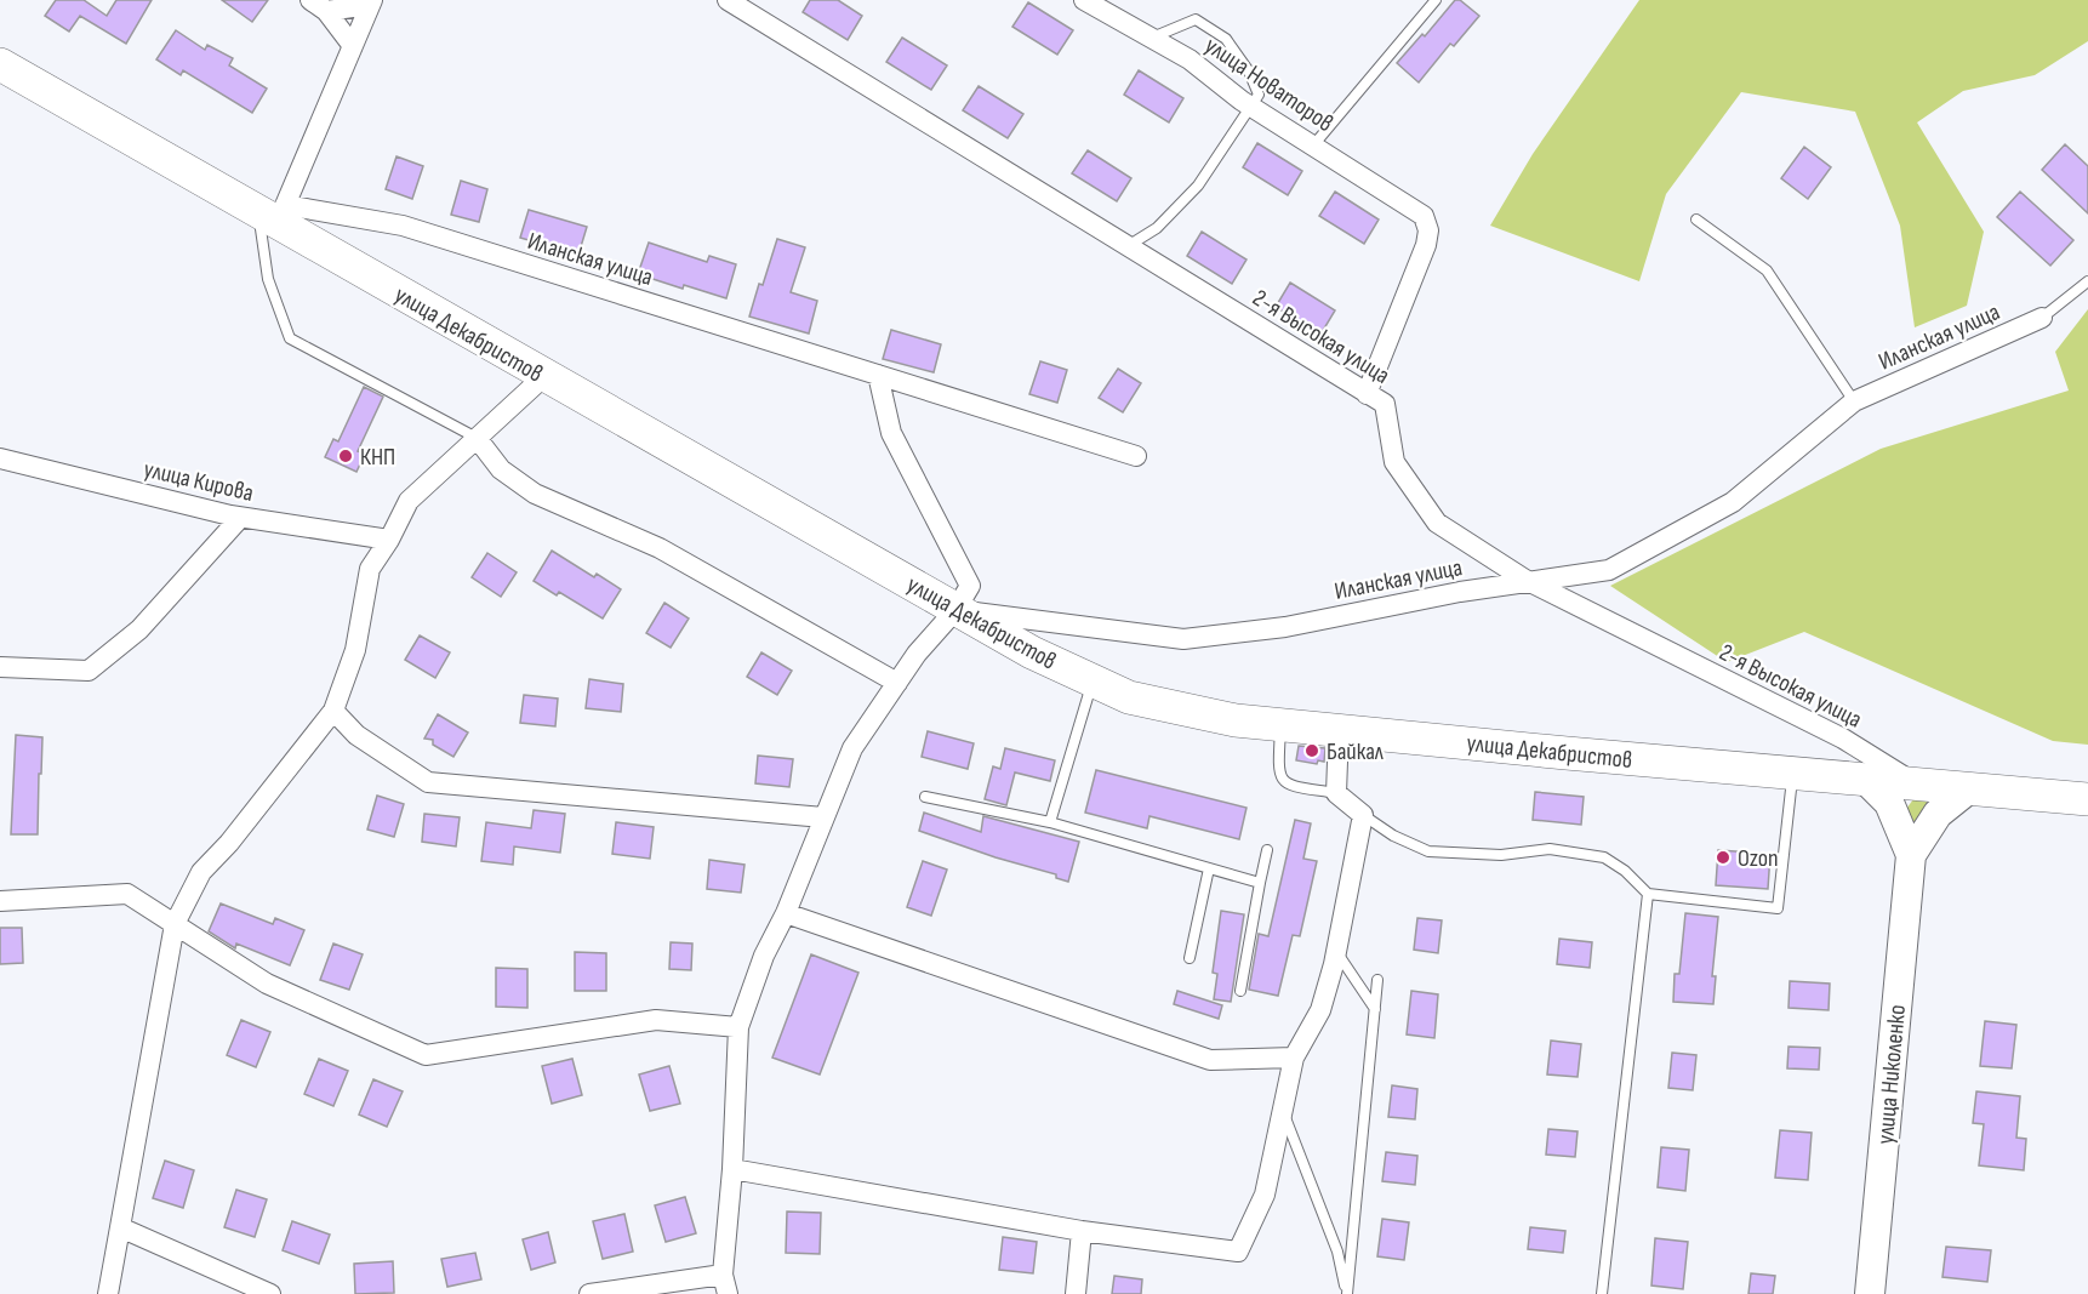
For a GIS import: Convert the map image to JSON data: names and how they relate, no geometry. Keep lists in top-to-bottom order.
{
  "streets": {
    "main road": ["улица Декабристов"],
    "street": [
      "улица Новаторов",
      "Иланская улица",
      "2-я Высокая улица",
      "улица Кирова",
      "улица Николенко"
    ]
  },
  "crossings": [
    ["улица Новаторов", "2-я Высокая улица"],
    ["Иланская улица", "улица Декабристов"],
    ["Иланская улица", "2-я Высокая улица"],
    ["улица Декабристов", "2-я Высокая улица"]
  ],
  "places": ["КНП", "Байкал", "Ozon"]
}
